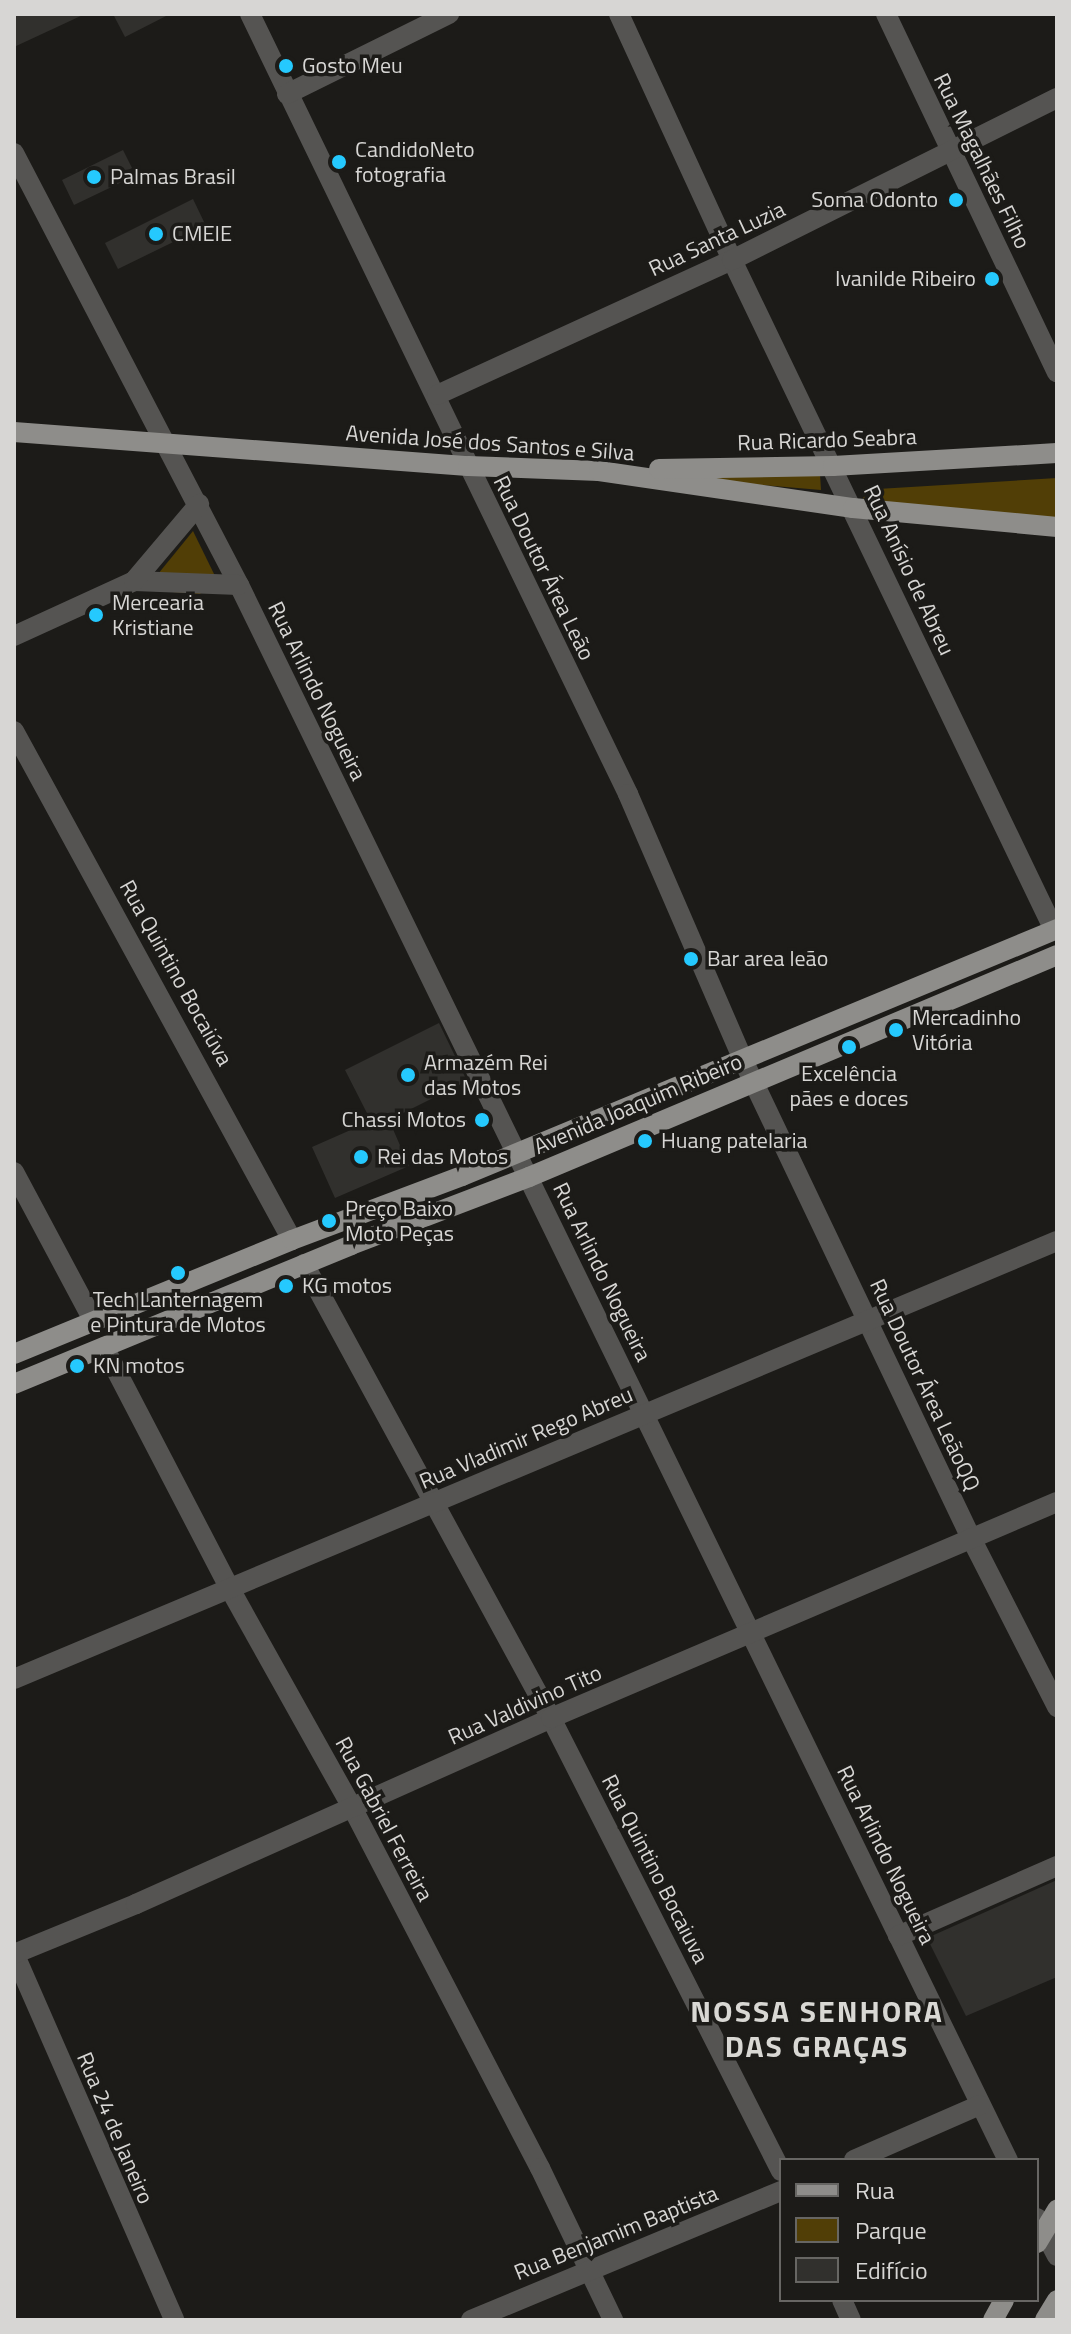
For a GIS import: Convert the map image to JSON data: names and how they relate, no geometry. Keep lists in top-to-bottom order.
{
  "streets": {
    "main road": ["Rua Ricardo Seabra", "Avenida José dos Santos e Silva", "Avenida Joaquim Ribeiro"],
    "street": [
      "Rua Magalhães Filho",
      "Rua Santa Luzia",
      "Rua Doutor Área Leão",
      "Rua Anísio de Abreu",
      "Rua Arlindo Nogueira",
      "Rua Quintino Bocaiúva",
      "Rua Doutor Área LeãoQQ",
      "Rua Vladimir Rego Abreu",
      "Rua Valdivino Tito",
      "Rua Gabriel Ferreira",
      "Rua Quintino Bocaiuva",
      "Rua 24 de Janeiro",
      "Rua Benjamim Baptista"
    ]
  },
  "crossings": [
    ["Rua Magalhães Filho", "Rua Santa Luzia"],
    ["Rua Santa Luzia", "Rua Doutor Área Leão"],
    ["Rua Santa Luzia", "Rua Anísio de Abreu"],
    ["Rua Ricardo Seabra", "Avenida José dos Santos e Silva"],
    ["Rua Ricardo Seabra", "Rua Anísio de Abreu"],
    ["Avenida José dos Santos e Silva", "Rua Doutor Área Leão"],
    ["Avenida José dos Santos e Silva", "Rua Anísio de Abreu"],
    ["Avenida José dos Santos e Silva", "Rua Arlindo Nogueira"],
    ["Rua Doutor Área Leão", "Avenida Joaquim Ribeiro"],
    ["Rua Doutor Área Leão", "Rua Doutor Área LeãoQQ"],
    ["Rua Anísio de Abreu", "Avenida Joaquim Ribeiro"],
    ["Rua Arlindo Nogueira", "Avenida Joaquim Ribeiro"],
    ["Rua Arlindo Nogueira", "Rua Vladimir Rego Abreu"],
    ["Rua Arlindo Nogueira", "Rua Valdivino Tito"],
    ["Rua Quintino Bocaiúva", "Avenida Joaquim Ribeiro"],
    ["Avenida Joaquim Ribeiro", "Rua Doutor Área LeãoQQ"],
    ["Avenida Joaquim Ribeiro", "Rua Gabriel Ferreira"],
    ["Rua Doutor Área LeãoQQ", "Rua Vladimir Rego Abreu"],
    ["Rua Doutor Área LeãoQQ", "Rua Valdivino Tito"],
    ["Rua Vladimir Rego Abreu", "Rua Gabriel Ferreira"],
    ["Rua Valdivino Tito", "Rua Gabriel Ferreira"],
    ["Rua Valdivino Tito", "Rua Quintino Bocaiuva"],
    ["Rua Valdivino Tito", "Rua 24 de Janeiro"],
    ["Rua Gabriel Ferreira", "Rua Benjamim Baptista"]
  ],
  "districts": ["NOSSA SENHORA DAS GRAÇAS"],
  "places": [
    "Gosto Meu",
    "CandidoNeto fotografia",
    "Palmas Brasil",
    "Soma Odonto",
    "CMEIE",
    "Ivanilde Ribeiro",
    "Mercearia Kristiane",
    "Bar area leão",
    "Mercadinho Vitória",
    "Excelência pães e doces",
    "Armazém Rei das Motos",
    "Chassi Motos",
    "Huang patelaria",
    "Rei das Motos",
    "Preço Baixo Moto Peças",
    "Tech Lanternagem e Pintura de Motos",
    "KG motos",
    "KN motos"
  ],
  "legend": ["Rua", "Parque", "Edifício"]
}
